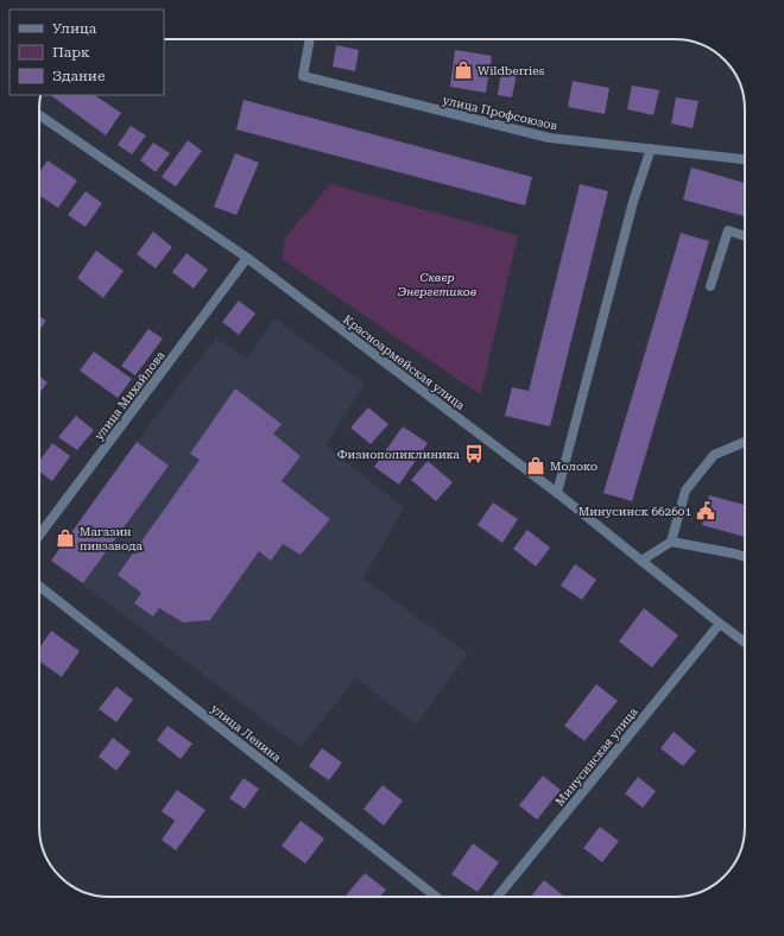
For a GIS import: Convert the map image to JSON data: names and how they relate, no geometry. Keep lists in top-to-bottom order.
{
  "streets": {
    "street": [
      "улица Профсоюзов",
      "Красноармейская улица",
      "улица Михайлова",
      "улица Ленина",
      "Минусинская улица"
    ]
  },
  "crossings": [
    ["Красноармейская улица", "улица Михайлова"],
    ["Красноармейская улица", "Минусинская улица"]
  ],
  "parks": ["Сквер Энергетиков"],
  "places": {
    "shop": ["Wildberries", "Молоко", "Магазин пивзавода"],
    "bus stop": ["Физиополиклиника"],
    "public building": ["Минусинск 662601"]
  },
  "legend": ["Улица", "Парк", "Здание"]
}
